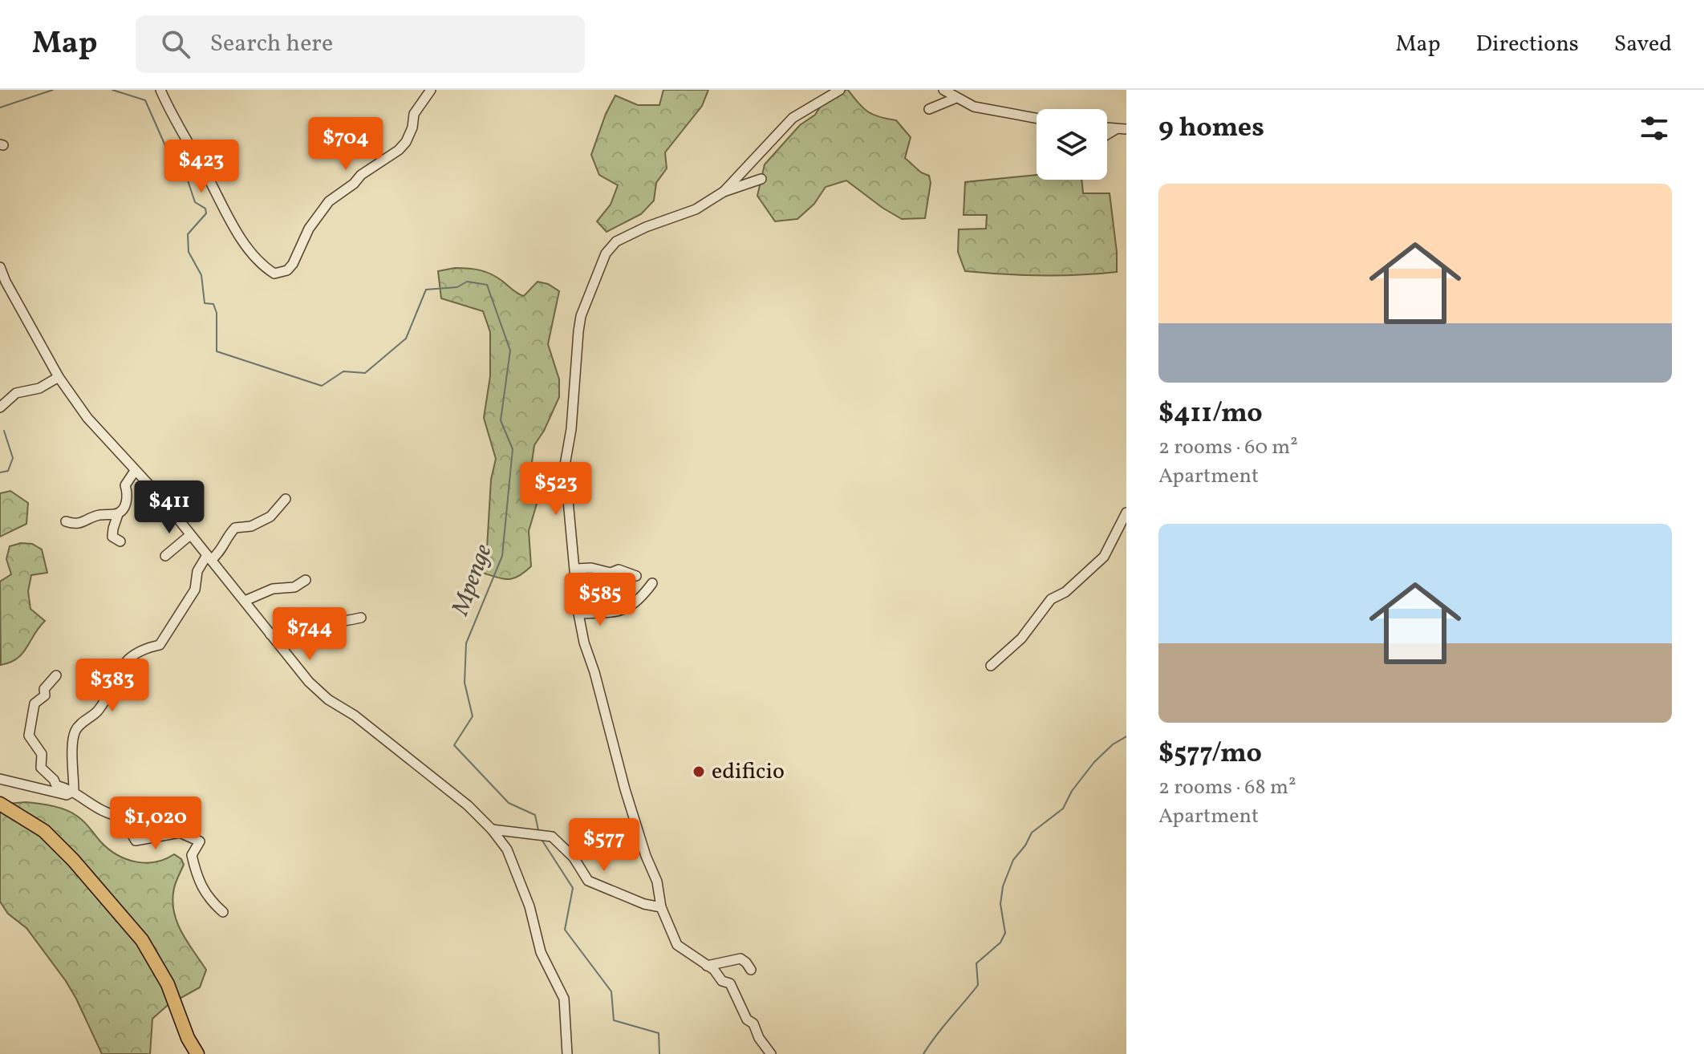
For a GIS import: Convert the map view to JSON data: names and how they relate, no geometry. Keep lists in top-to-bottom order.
{
  "water": ["Mpenge"],
  "places": ["edificio"],
  "page": {
    "header": "Map",
    "search": "Search here",
    "nav": ["Map", "Directions", "Saved"],
    "heading": "9 homes",
    "price": [
      "$704",
      "$423",
      "$523",
      "$411",
      "$585",
      "$744",
      "$383",
      "$1,020",
      "$577"
    ],
    "list": [
      {
        "name": "$411/mo",
        "note": "2 rooms · 60 m² · Apartment"
      },
      {
        "name": "$577/mo",
        "note": "2 rooms · 68 m² · Apartment"
      }
    ]
  }
}
